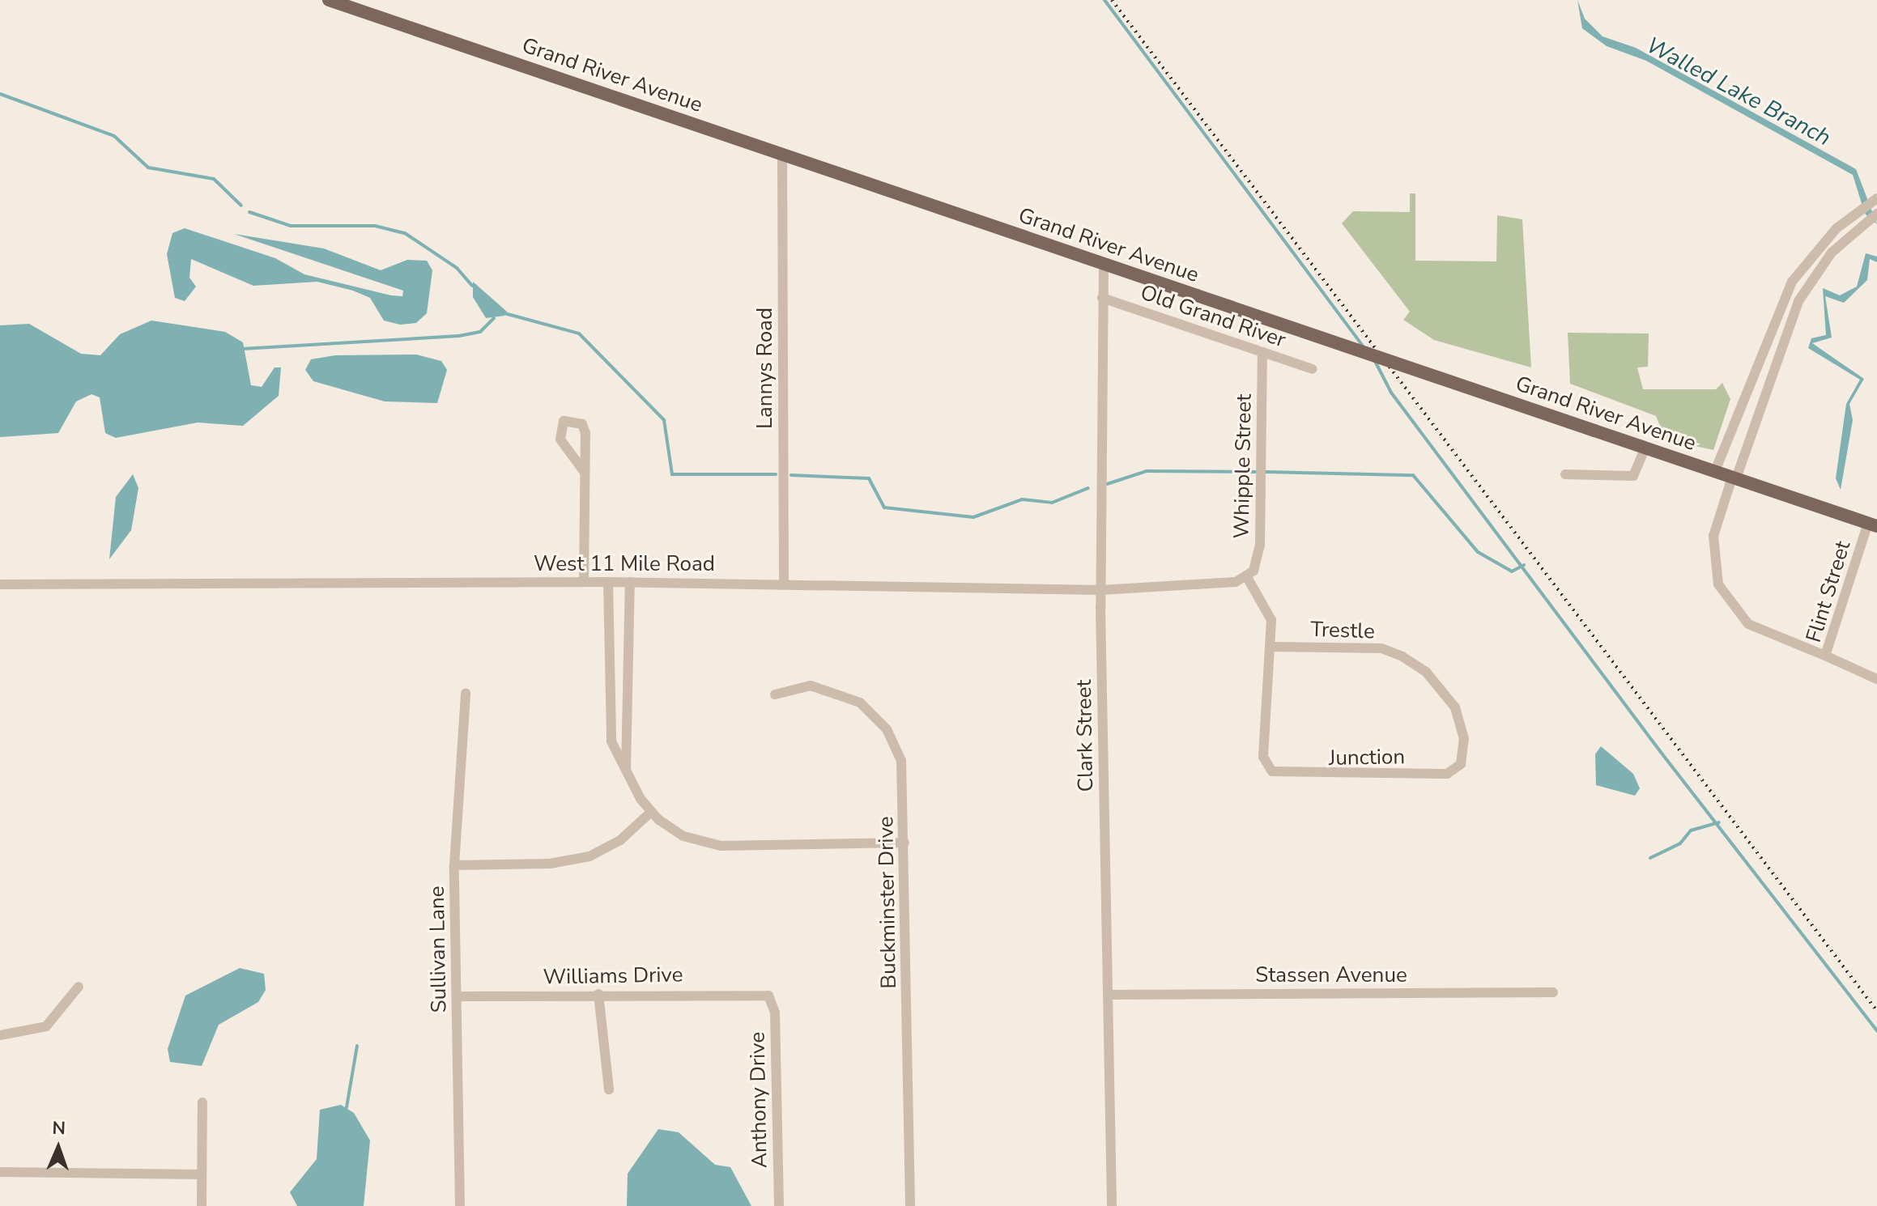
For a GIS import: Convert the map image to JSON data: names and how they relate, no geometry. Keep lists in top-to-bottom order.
{
  "streets": {
    "main road": ["Grand River Avenue"],
    "street": [
      "Old Grand River",
      "Lannys Road",
      "Whipple Street",
      "West 11 Mile Road",
      "Flint Street",
      "Trestle",
      "Clark Street",
      "Junction",
      "Buckminster Drive",
      "Sullivan Lane",
      "Stassen Avenue",
      "Williams Drive",
      "Anthony Drive"
    ]
  },
  "crossings": [
    ["Grand River Avenue", "Lannys Road"],
    ["Grand River Avenue", "Flint Street"],
    ["Grand River Avenue", "Clark Street"],
    ["Old Grand River", "Whipple Street"],
    ["Old Grand River", "Clark Street"],
    ["Lannys Road", "West 11 Mile Road"],
    ["Whipple Street", "West 11 Mile Road"],
    ["West 11 Mile Road", "Clark Street"],
    ["Trestle", "Junction"],
    ["Clark Street", "Stassen Avenue"],
    ["Sullivan Lane", "Williams Drive"],
    ["Williams Drive", "Anthony Drive"]
  ],
  "water": ["Walled Lake Branch"],
  "north": "top"
}
